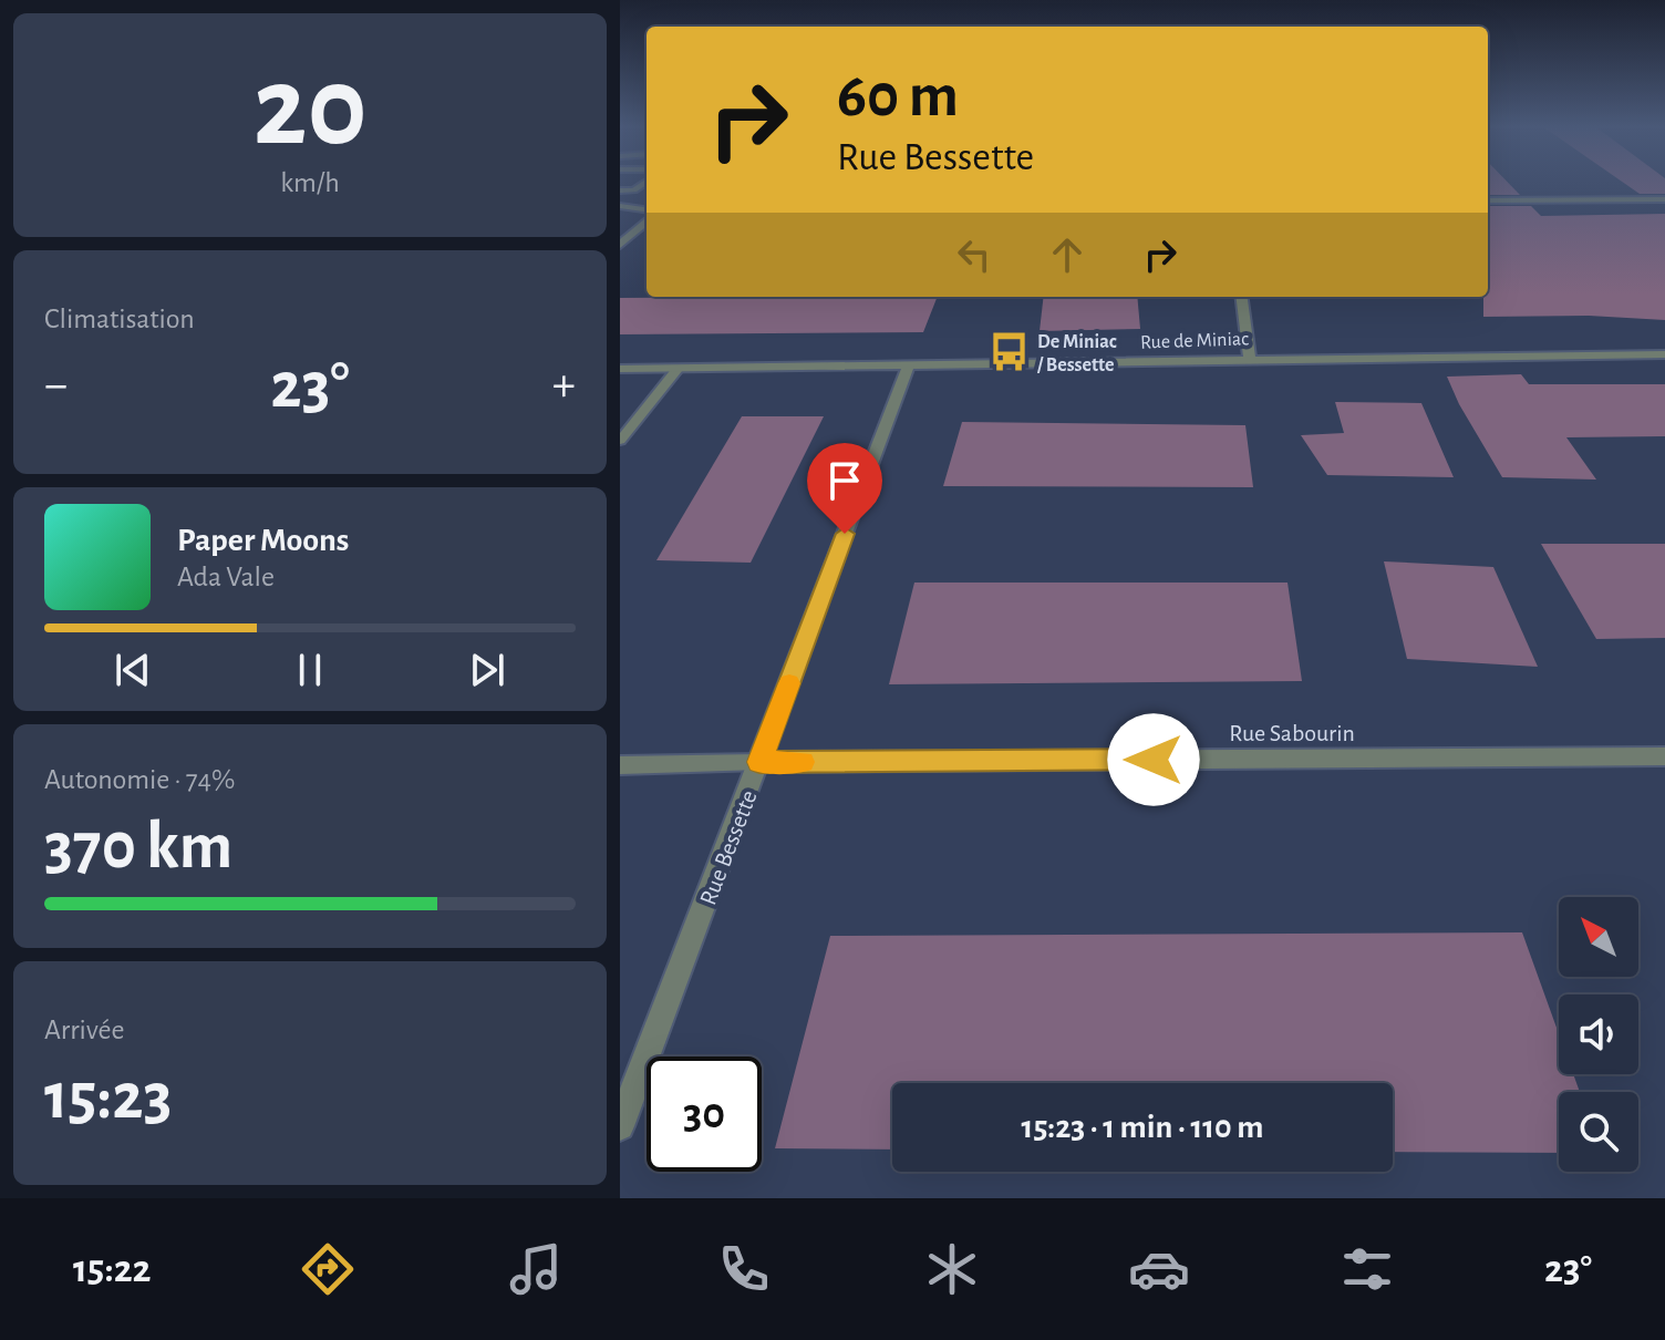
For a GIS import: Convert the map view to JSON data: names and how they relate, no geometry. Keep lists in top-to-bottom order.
{
  "streets": {
    "street": ["Rue de Miniac", "Rue Sabourin", "Rue Bessette"]
  },
  "crossings": [
    ["Rue de Miniac", "Rue Bessette"],
    ["Rue Sabourin", "Rue Bessette"]
  ],
  "places": {
    "bus stop": ["De Miniac / Bessette"]
  },
  "north": "top left",
  "page": {
    "tile": [
      ["20", "km/h"],
      "Climatisation",
      ["Autonomie · 74%", "370 km"],
      ["Arrivée", "15:23"]
    ],
    "turn": ["60 m", "Rue Bessette"],
    "heat": ["−", "23°", "+"],
    "song": ["Paper Moons", "Ada Vale"],
    "limit": "30",
    "trip": "15:23 · 1 min · 110 m",
    "tabs": ["15:22", "23°"]
  }
}
